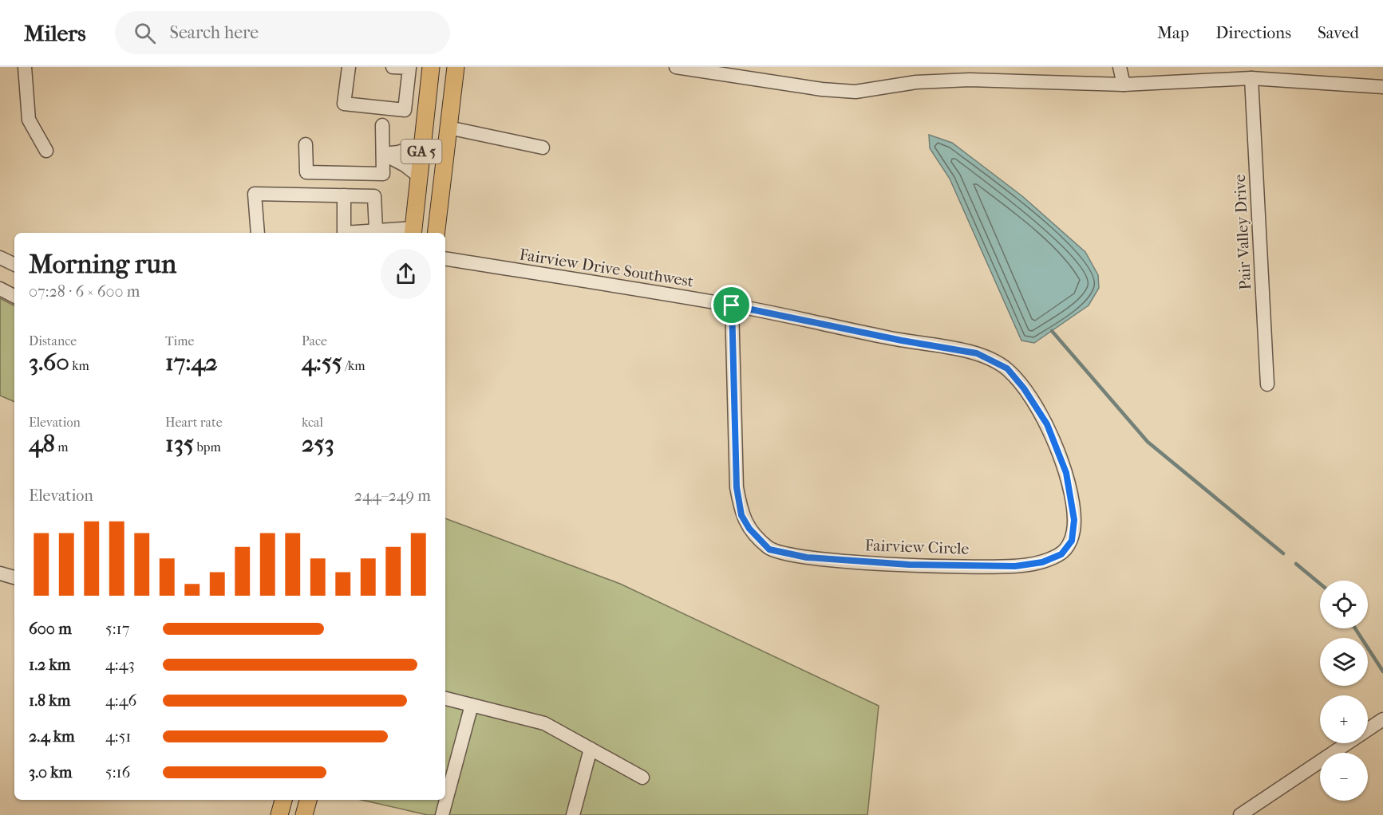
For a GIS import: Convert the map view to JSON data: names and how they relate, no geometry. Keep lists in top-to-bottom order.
{
  "streets": {
    "main road": ["GA 5"],
    "street": ["Pair Valley Drive", "Fairview Drive Southwest", "Fairview Circle"]
  },
  "crossings": [
    ["Fairview Drive Southwest", "Fairview Circle"]
  ],
  "page": {
    "header": "Milers",
    "search": "Search here",
    "nav": ["Map", "Directions", "Saved"],
    "heading": ["Morning run", "07:28 · 6 × 600 m"],
    "stats": [
      ["Distance", "3.60 km"],
      ["Time", "17:42"],
      ["Pace", "4:55 /km"],
      ["Elevation", "48 m"],
      ["Heart rate", "135 bpm"],
      ["kcal", "253"]
    ],
    "chart": ["Elevation", "244–249 m"],
    "map_buttons": ["+", "−"],
    "list": [
      {
        "name": "600 m",
        "note": "5:17"
      },
      {
        "name": "1.2 km",
        "note": "4:43"
      },
      {
        "name": "1.8 km",
        "note": "4:46"
      },
      {
        "name": "2.4 km",
        "note": "4:51"
      },
      {
        "name": "3.0 km",
        "note": "5:16"
      }
    ]
  }
}
